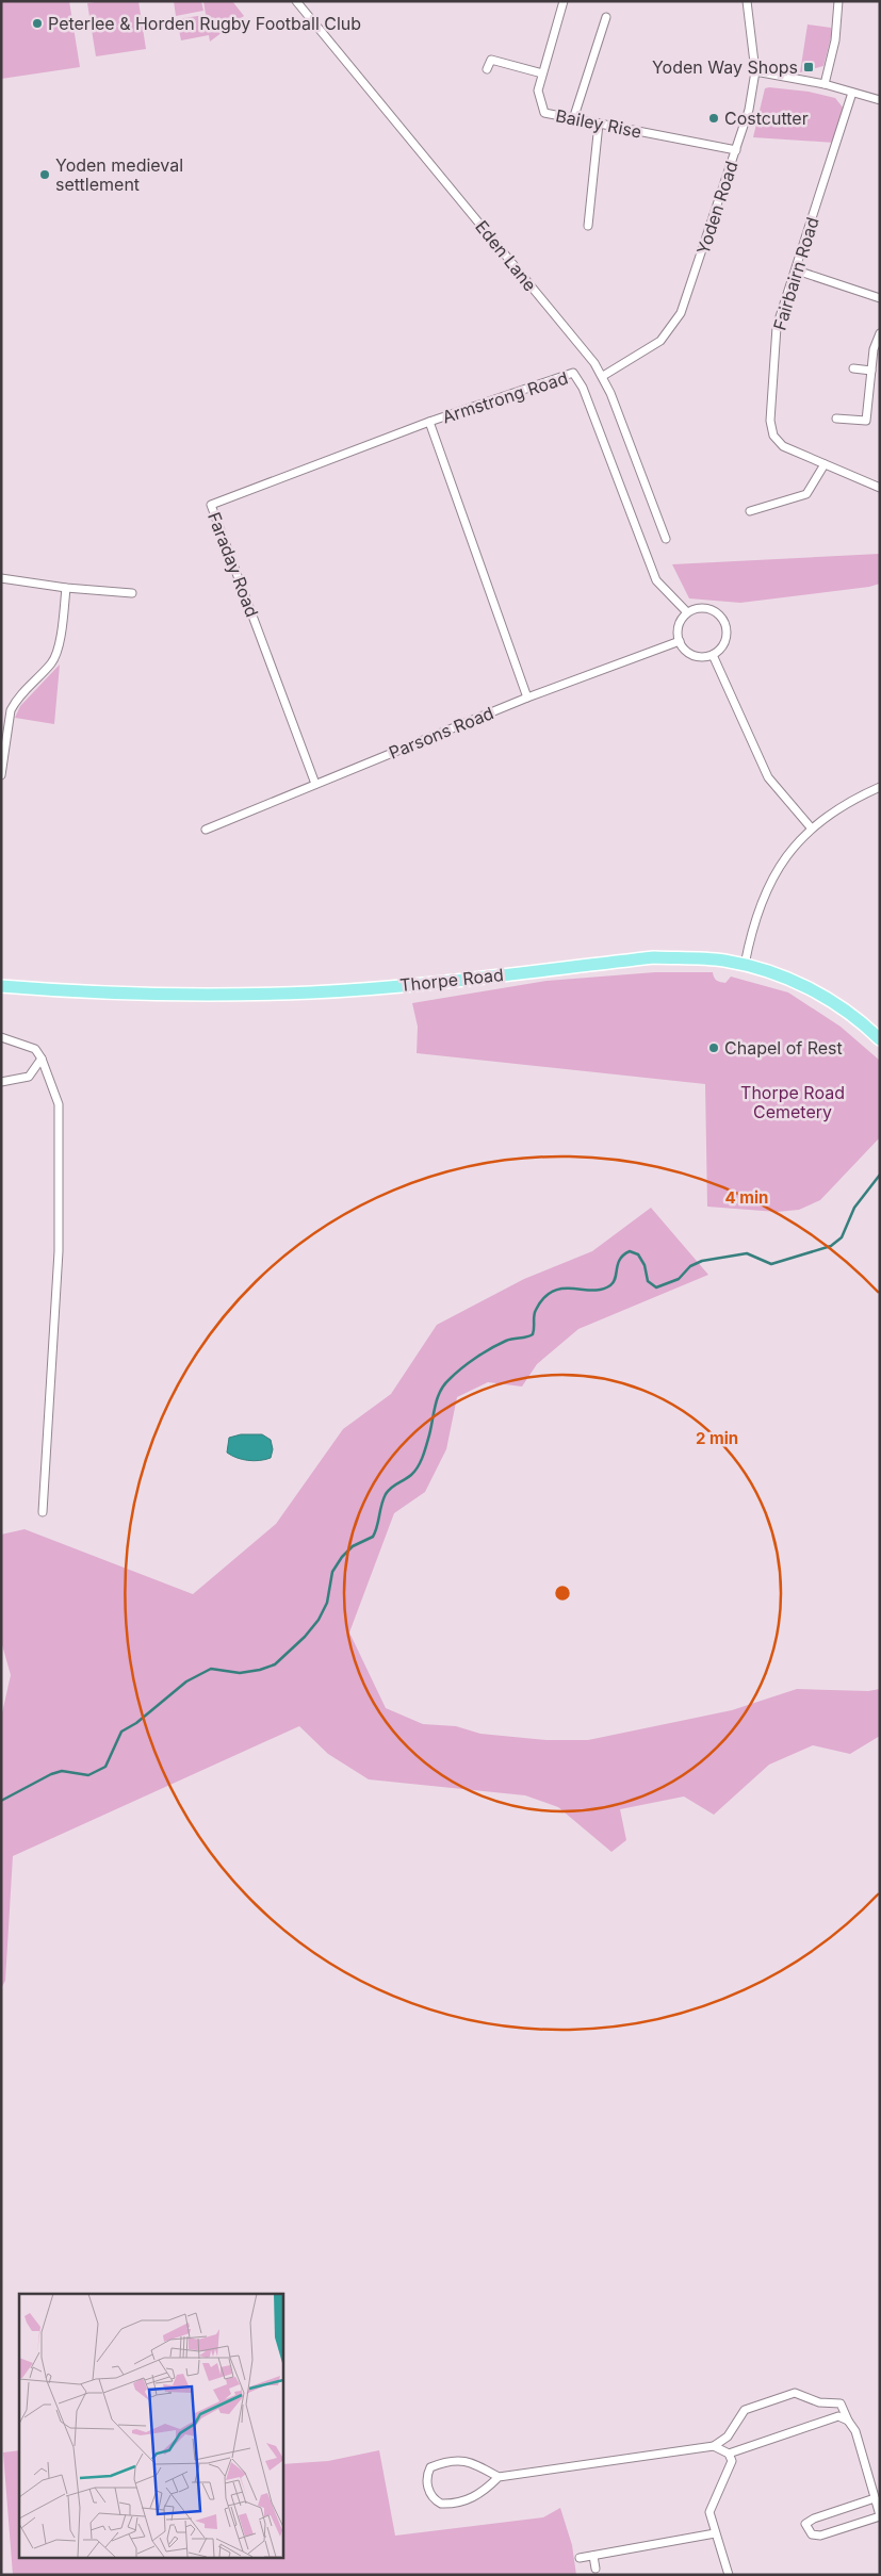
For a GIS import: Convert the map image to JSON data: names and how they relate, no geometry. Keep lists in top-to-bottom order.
{
  "streets": {
    "main road": ["Thorpe Road"],
    "street": [
      "Bailey Rise",
      "Yoden Road",
      "Eden Lane",
      "Fairbairn Road",
      "Armstrong Road",
      "Faraday Road",
      "Parsons Road"
    ]
  },
  "crossings": [
    ["Bailey Rise", "Yoden Road"],
    ["Yoden Road", "Eden Lane"],
    ["Armstrong Road", "Faraday Road"],
    ["Armstrong Road", "Parsons Road"],
    ["Faraday Road", "Parsons Road"]
  ],
  "parks": ["Thorpe Road Cemetery"],
  "places": {
    "other": [
      "Peterlee & Horden Rugby Football Club",
      "Costcutter",
      "Yoden medieval settlement",
      "Chapel of Rest"
    ],
    "transit": ["Yoden Way Shops"]
  },
  "rings": ["4 min", "2 min"]
}
